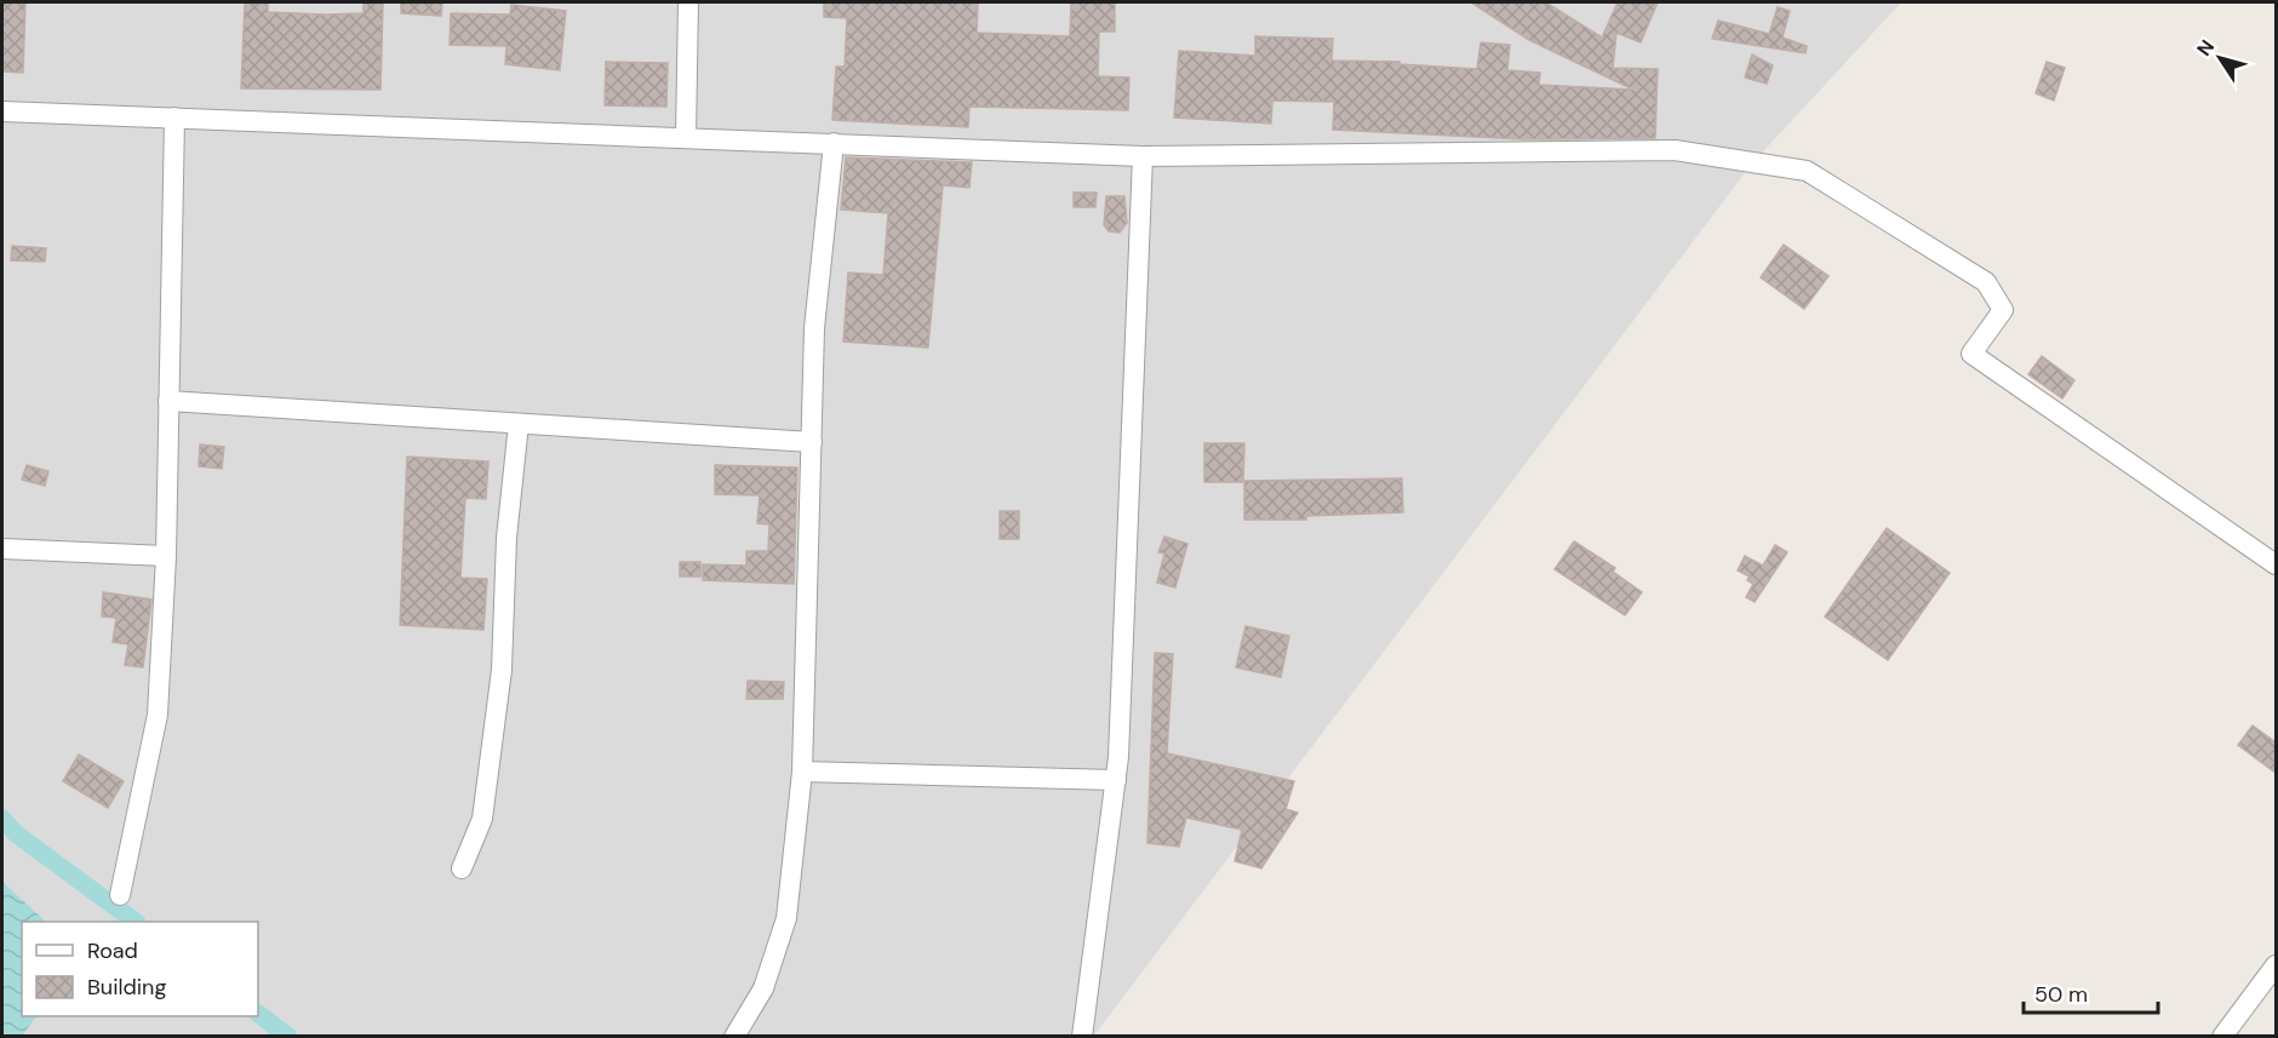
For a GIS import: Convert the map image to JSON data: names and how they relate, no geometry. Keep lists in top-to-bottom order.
{
  "legend": ["Road", "Building"],
  "scale_bar": "50 m",
  "north": "top left"
}
